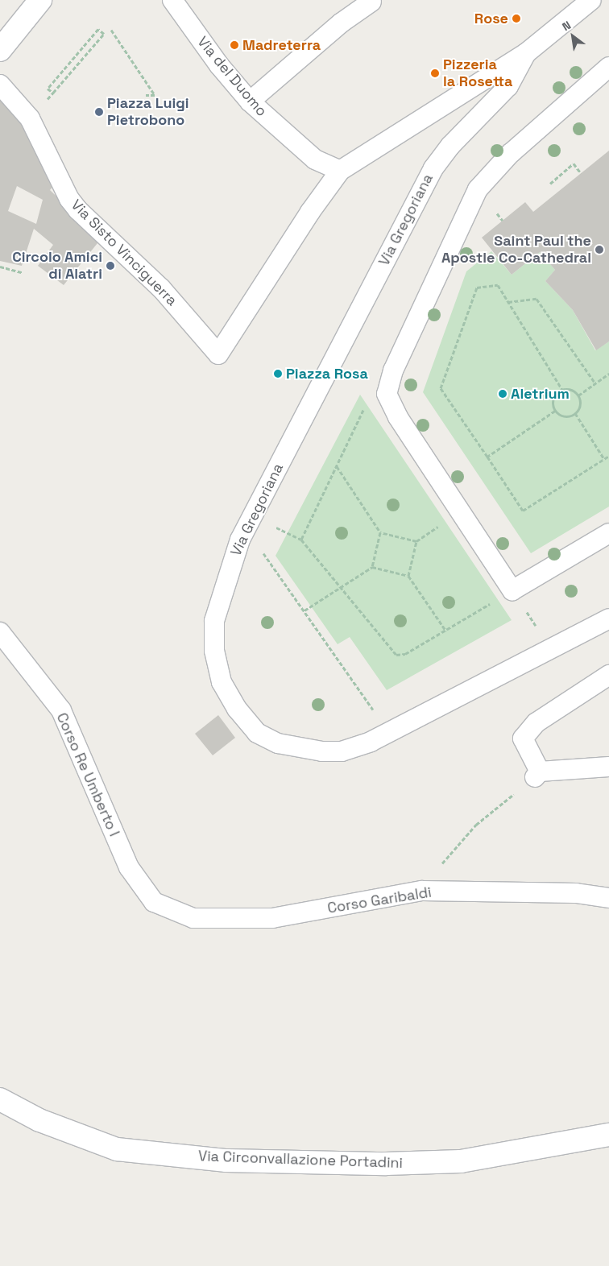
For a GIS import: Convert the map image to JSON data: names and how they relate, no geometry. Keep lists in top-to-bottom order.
{
  "streets": {
    "street": ["Via Circonvallazione Portadini"],
    "lane": [
      "Via del Duomo",
      "Via Gregoriana",
      "Via Sisto Vinciguerra",
      "Corso Re Umberto I",
      "Corso Garibaldi"
    ]
  },
  "crossings": [
    ["Via del Duomo", "Via Sisto Vinciguerra"],
    ["Corso Re Umberto I", "Corso Garibaldi"]
  ],
  "places": [
    "Rose",
    "Madreterra",
    "Pizzeria la Rosetta",
    "Piazza Luigi Pietrobono",
    "Saint Paul the Apostle Co-Cathedral",
    "Circolo Amici di Alatri",
    "Piazza Rosa",
    "Aletrium"
  ],
  "north": "top left"
}
